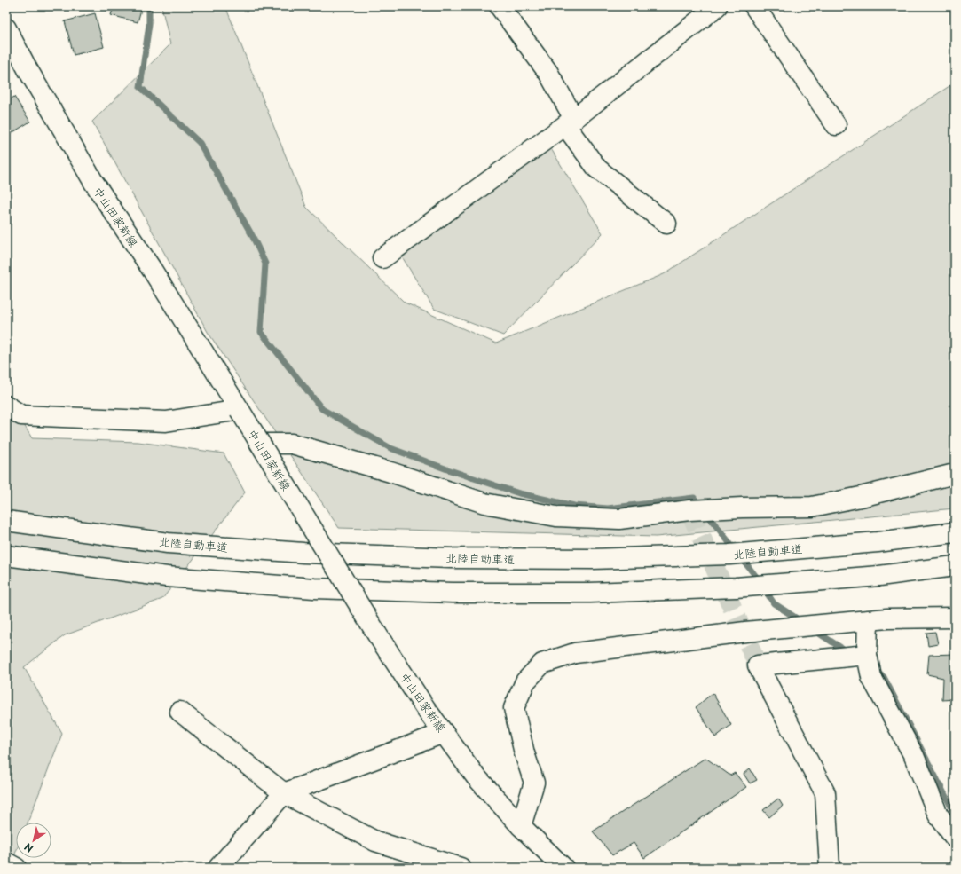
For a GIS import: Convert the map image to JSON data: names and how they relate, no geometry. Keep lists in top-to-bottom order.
{
  "streets": {
    "main road": ["中山田家新線", "北陸自動車道"]
  },
  "north": "bottom left"
}
